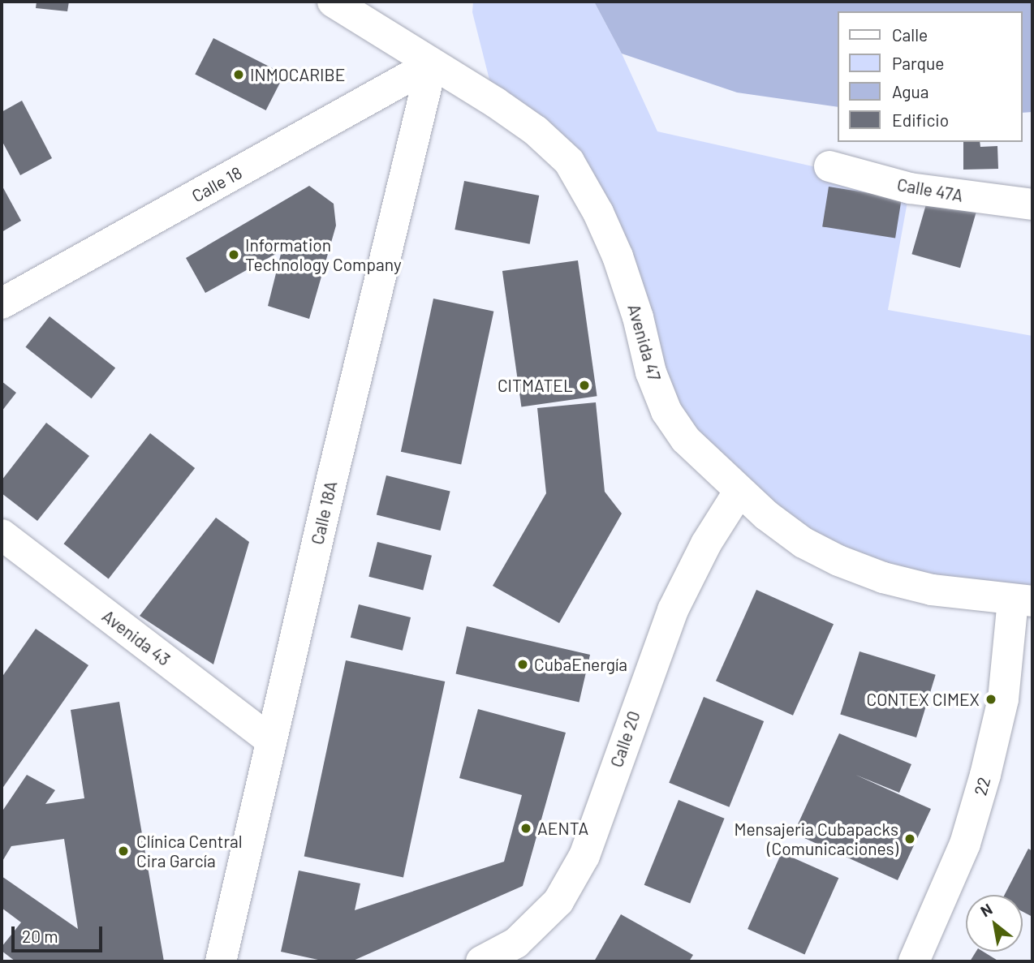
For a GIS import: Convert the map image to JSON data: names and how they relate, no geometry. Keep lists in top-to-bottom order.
{
  "streets": {
    "street": [
      "Calle 18",
      "Calle 47A",
      "Avenida 47",
      "Calle 18A",
      "Avenida 43",
      "Calle 20",
      "22"
    ]
  },
  "crossings": [
    ["Calle 18", "Avenida 47"],
    ["Calle 18", "Calle 18A"],
    ["Avenida 47", "Calle 18A"],
    ["Avenida 47", "Calle 20"],
    ["Avenida 47", "22"],
    ["Calle 18A", "Avenida 43"]
  ],
  "places": [
    "INMOCARIBE",
    "Information Technology Company",
    "CITMATEL",
    "CubaEnergía",
    "CONTEX CIMEX",
    "AENTA",
    "Mensajeria Cubapacks (Comunicaciones)",
    "Clínica Central Cira García"
  ],
  "legend": [
    "Calle",
    "Parque",
    "Agua",
    "Edificio"
  ],
  "scale_bar": "20 m",
  "north": "top left"
}
